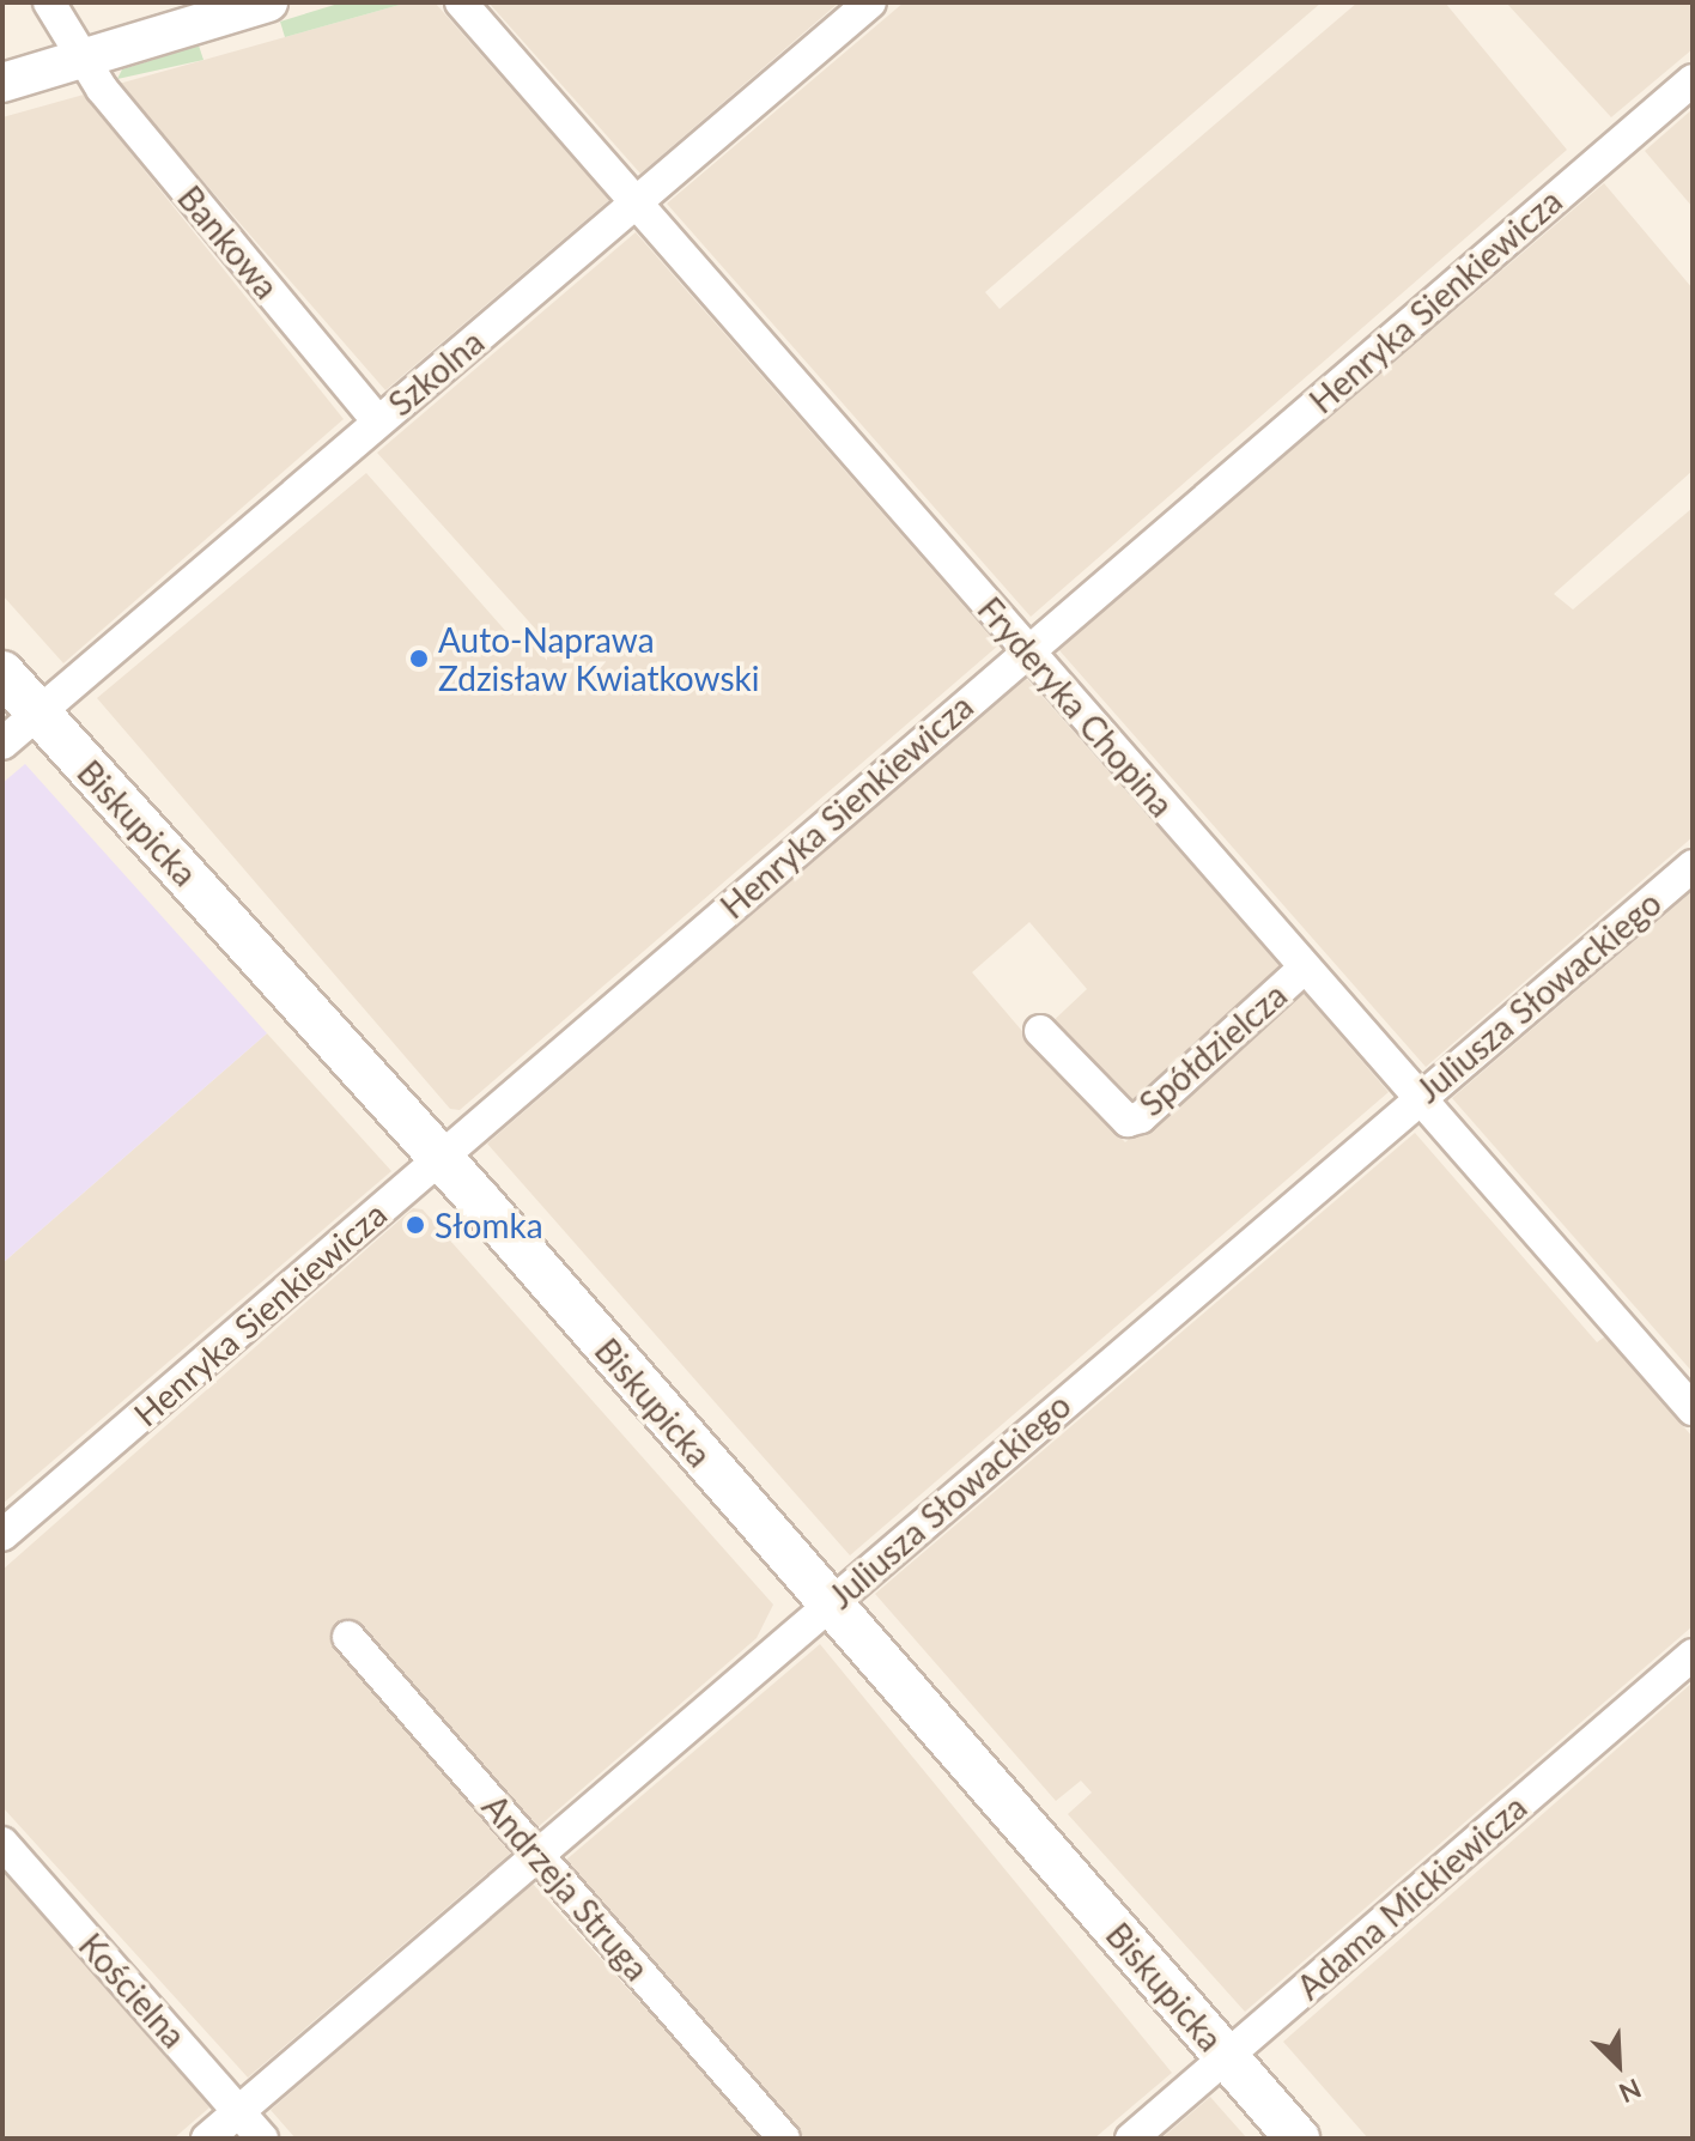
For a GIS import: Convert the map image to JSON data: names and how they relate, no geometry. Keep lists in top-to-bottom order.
{
  "streets": {
    "main road": ["Biskupicka"],
    "street": [
      "Bankowa",
      "Henryka Sienkiewicza",
      "Szkolna",
      "Fryderyka Chopina",
      "Juliusza Słowackiego",
      "Spółdzielcza",
      "Andrzeja Struga",
      "Adama Mickiewicza",
      "Kościelna"
    ]
  },
  "crossings": [
    ["Bankowa", "Szkolna"],
    ["Henryka Sienkiewicza", "Fryderyka Chopina"],
    ["Henryka Sienkiewicza", "Biskupicka"],
    ["Szkolna", "Fryderyka Chopina"],
    ["Szkolna", "Biskupicka"],
    ["Fryderyka Chopina", "Juliusza Słowackiego"],
    ["Fryderyka Chopina", "Spółdzielcza"],
    ["Biskupicka", "Juliusza Słowackiego"],
    ["Biskupicka", "Adama Mickiewicza"],
    ["Juliusza Słowackiego", "Andrzeja Struga"],
    ["Juliusza Słowackiego", "Kościelna"]
  ],
  "places": ["Auto-Naprawa Zdzisław Kwiatkowski", "Słomka"],
  "north": "bottom right"
}
